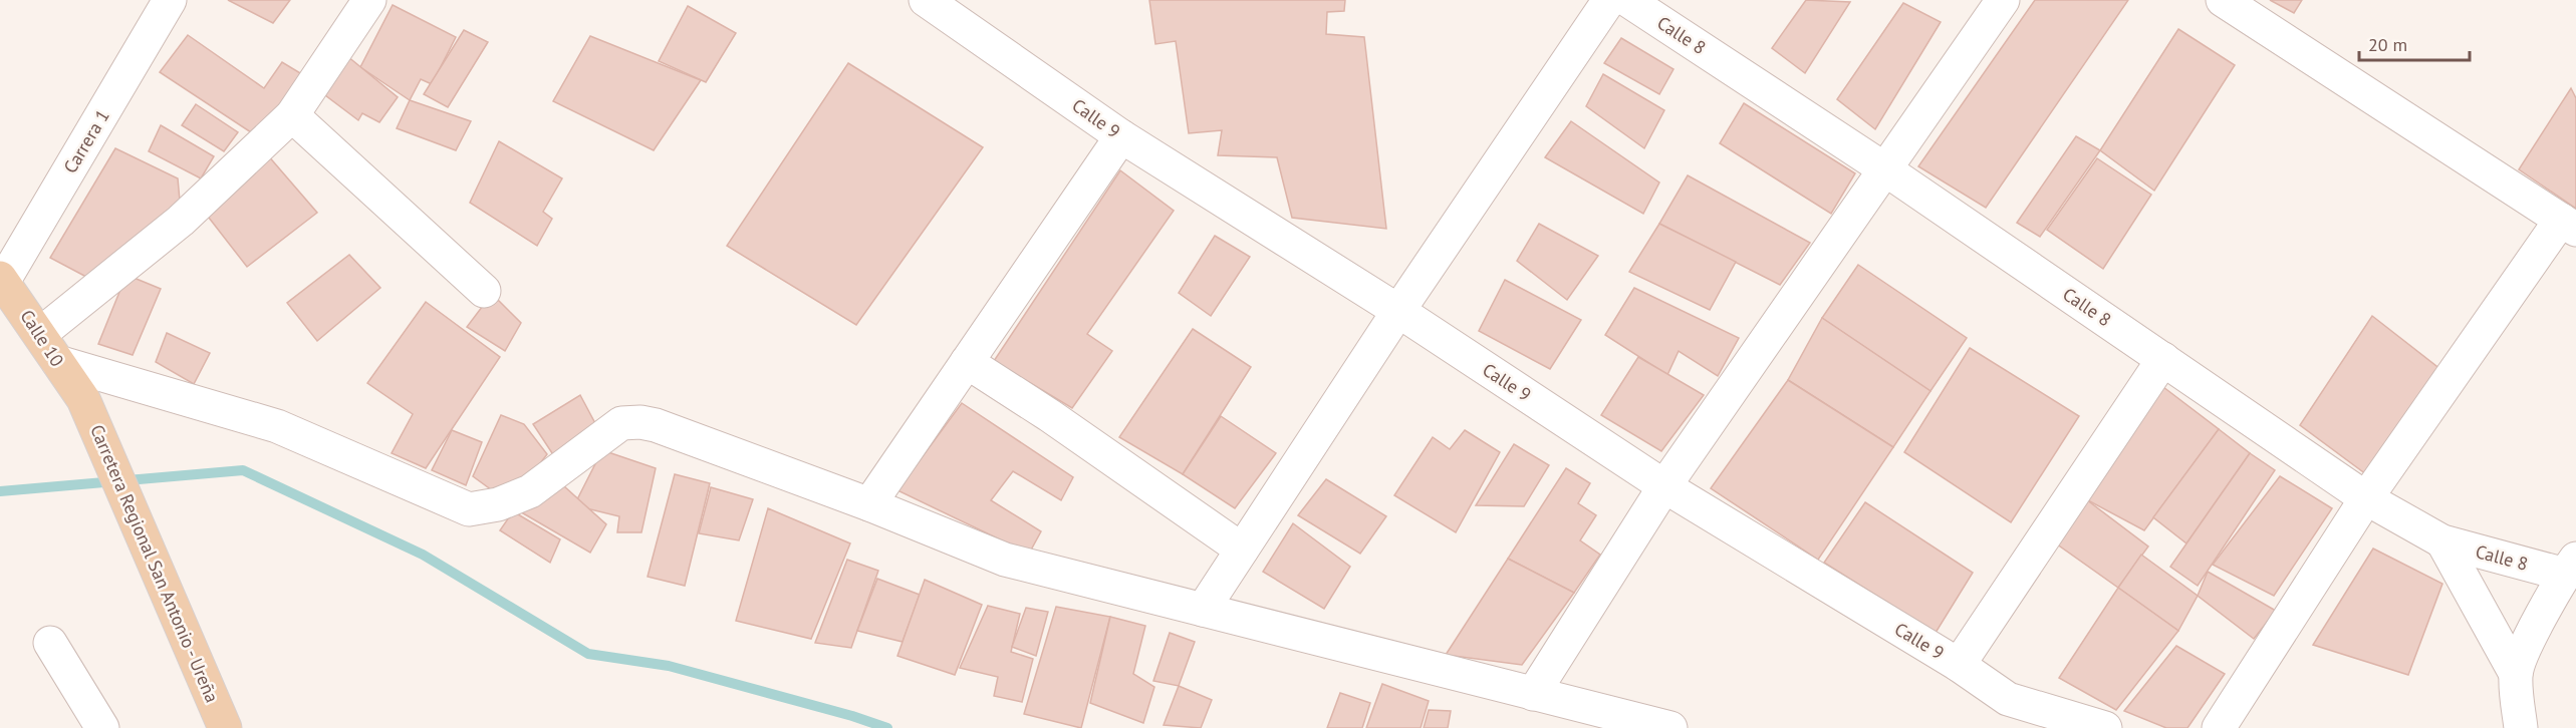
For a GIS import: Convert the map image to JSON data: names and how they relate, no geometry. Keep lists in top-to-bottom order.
{
  "streets": {
    "main road": ["Calle 10", "Carretera Regional San Antonio - Ureña"],
    "street": ["Calle 8", "Calle 9", "Carrera 1"]
  },
  "crossings": [
    ["Carrera 1", "Calle 10"],
    ["Calle 10", "Carretera Regional San Antonio - Ureña"]
  ],
  "scale_bar": "20 m"
}
